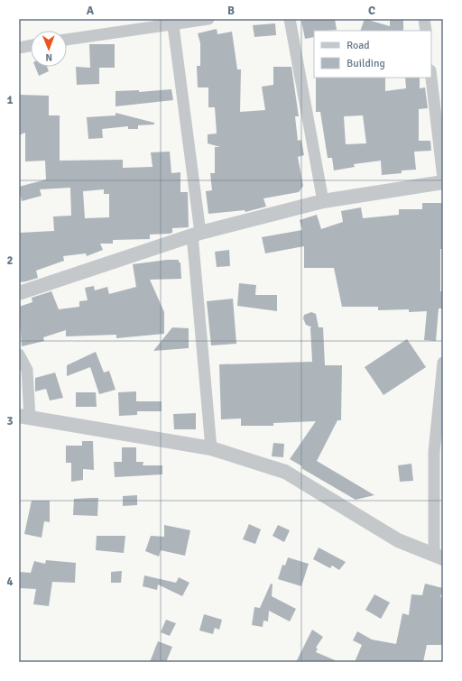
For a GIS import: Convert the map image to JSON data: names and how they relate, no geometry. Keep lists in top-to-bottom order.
{
  "legend": ["Road", "Building"],
  "north": "bottom",
  "grid": {
    "columns": ["A", "B", "C"],
    "rows": [
      "1",
      "2",
      "3",
      "4"
    ]
  }
}
